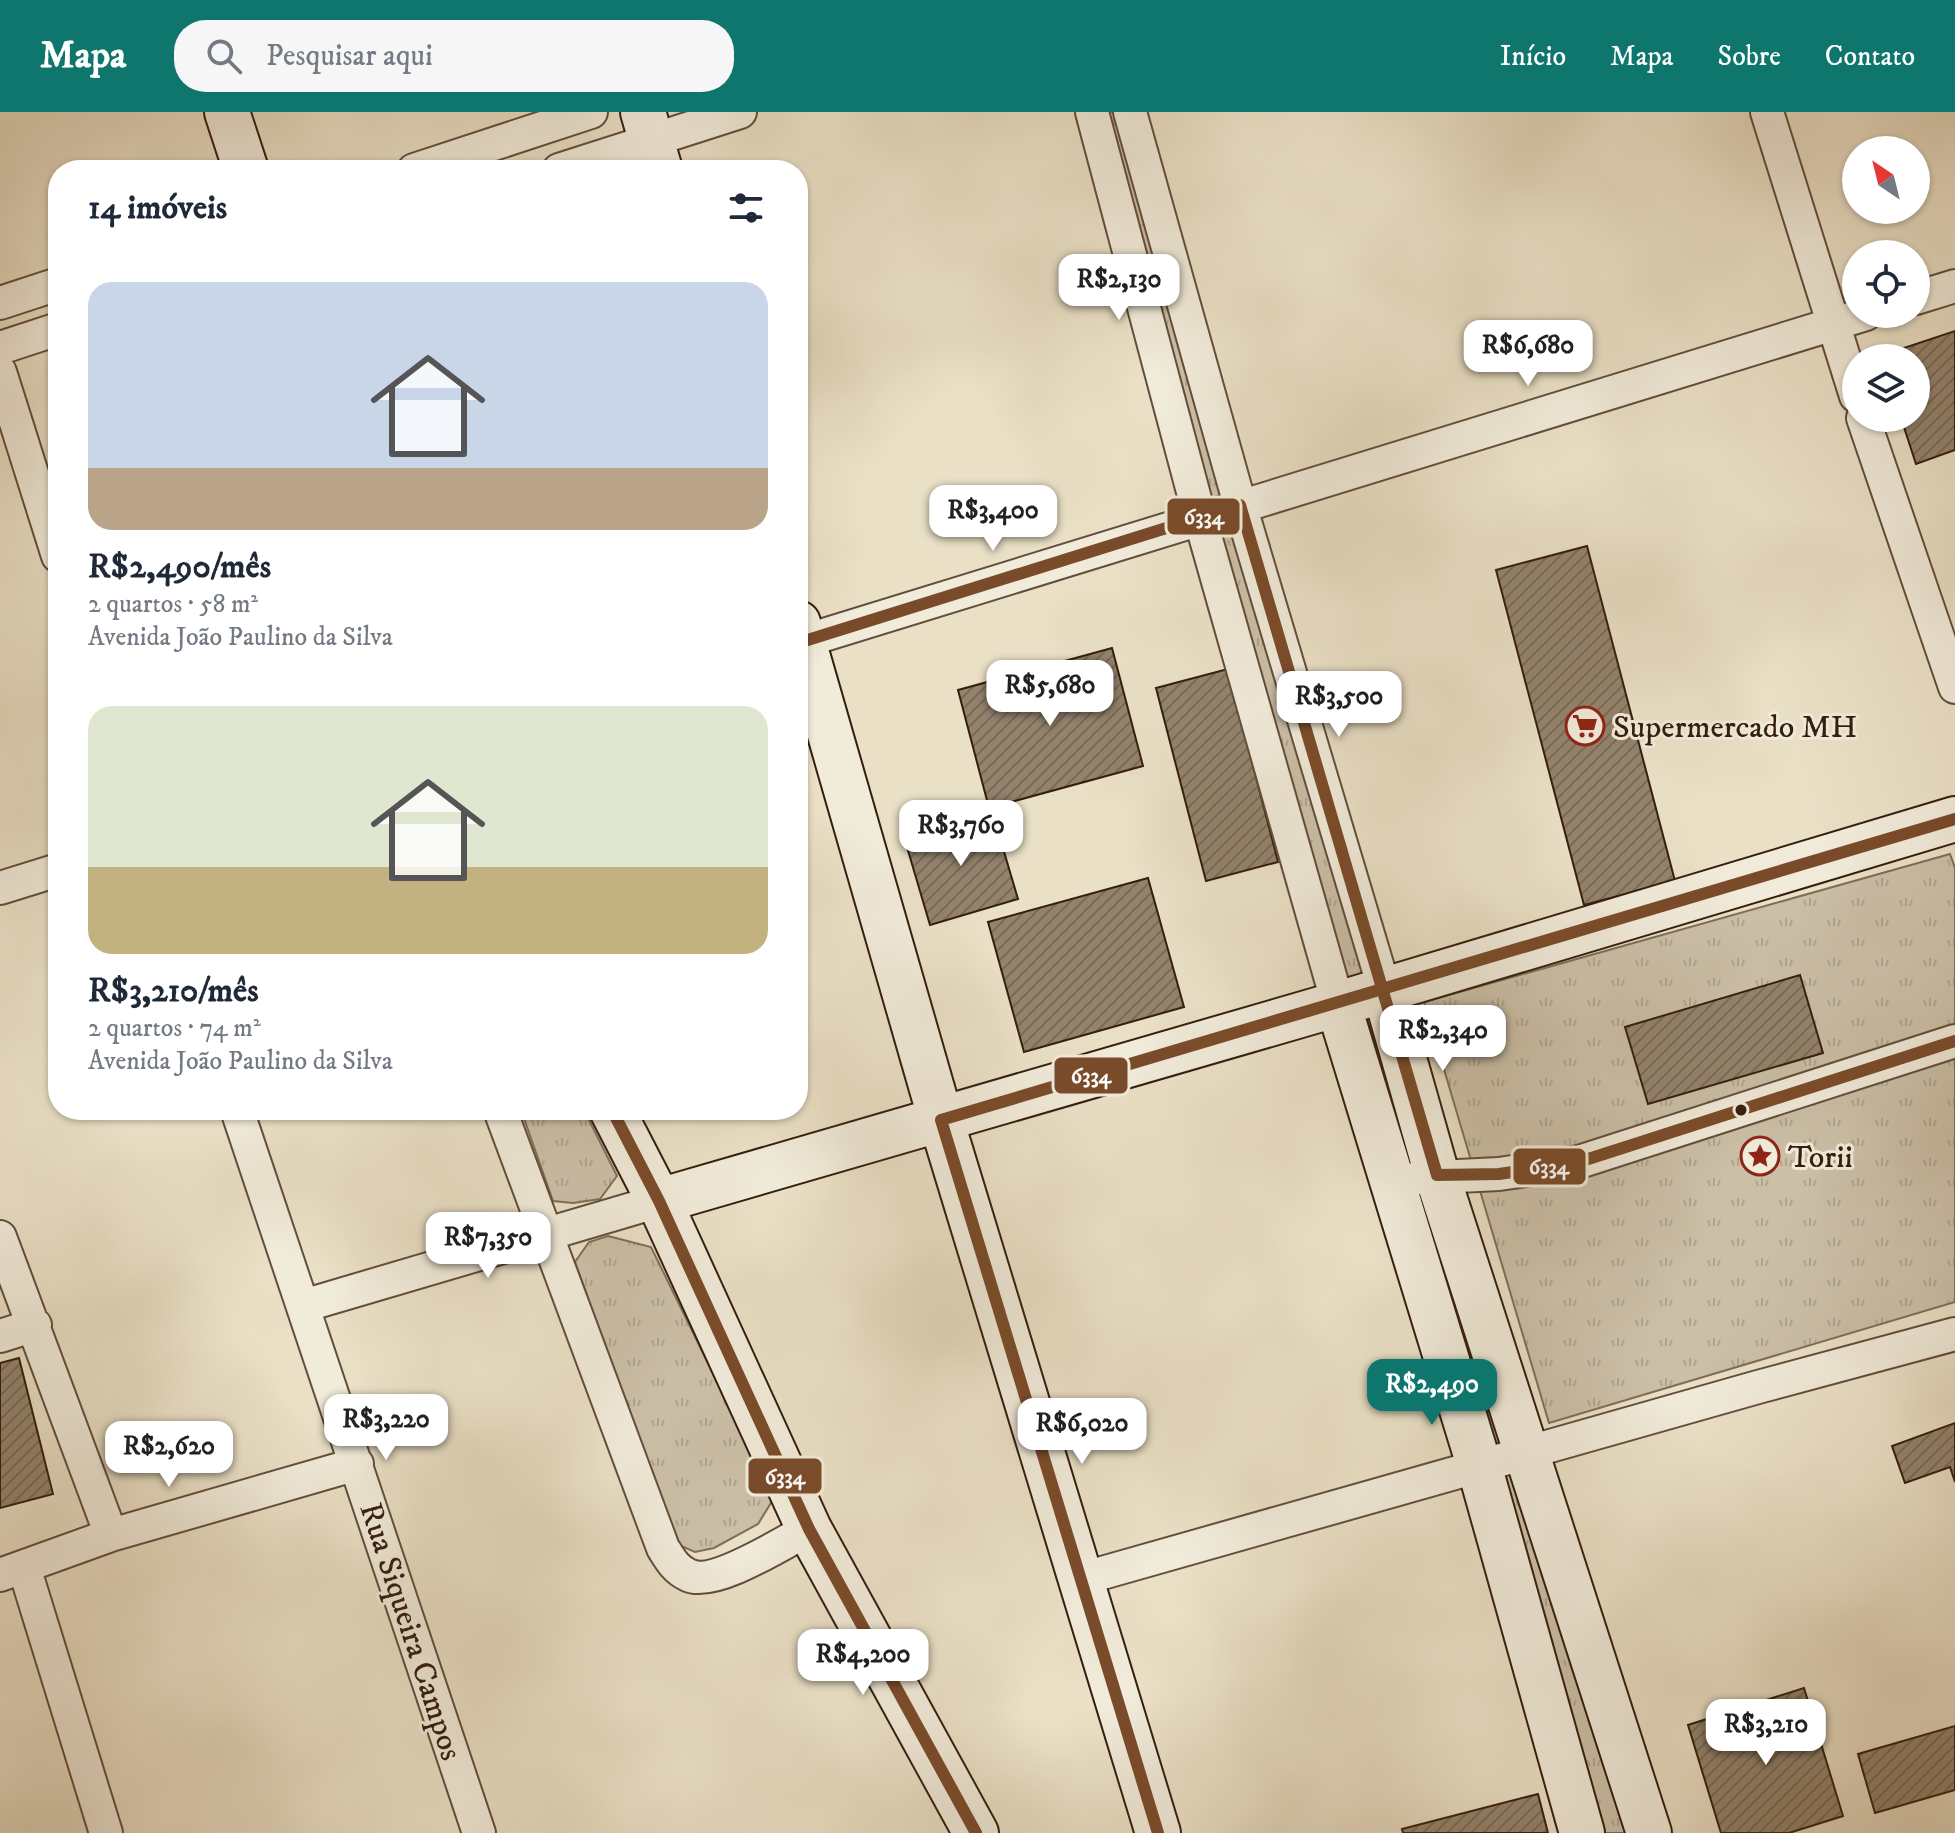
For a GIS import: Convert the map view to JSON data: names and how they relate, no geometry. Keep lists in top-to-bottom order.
{
  "streets": {
    "street": ["Rua Siqueira Campos"]
  },
  "places": {
    "supermarket": ["Supermercado MH"],
    "place": ["Torii"]
  },
  "lines": ["transit line 6334"],
  "north": "top left",
  "page": {
    "header": "Mapa",
    "search": "Pesquisar aqui",
    "nav": [
      "Início",
      "Mapa",
      "Sobre",
      "Contato"
    ],
    "heading": "14 imóveis",
    "price": [
      "R$2,130",
      "R$6,680",
      "R$3,400",
      "R$5,680",
      "R$3,500",
      "R$3,760",
      "R$2,340",
      "R$7,350",
      "R$2,490",
      "R$3,220",
      "R$6,020",
      "R$2,620",
      "R$4,200",
      "R$3,210"
    ],
    "list": [
      {
        "name": "R$2,490/mês",
        "note": "2 quartos · 58 m² · Avenida João Paulino da Silva"
      },
      {
        "name": "R$3,210/mês",
        "note": "2 quartos · 74 m² · Avenida João Paulino da Silva"
      }
    ]
  }
}
